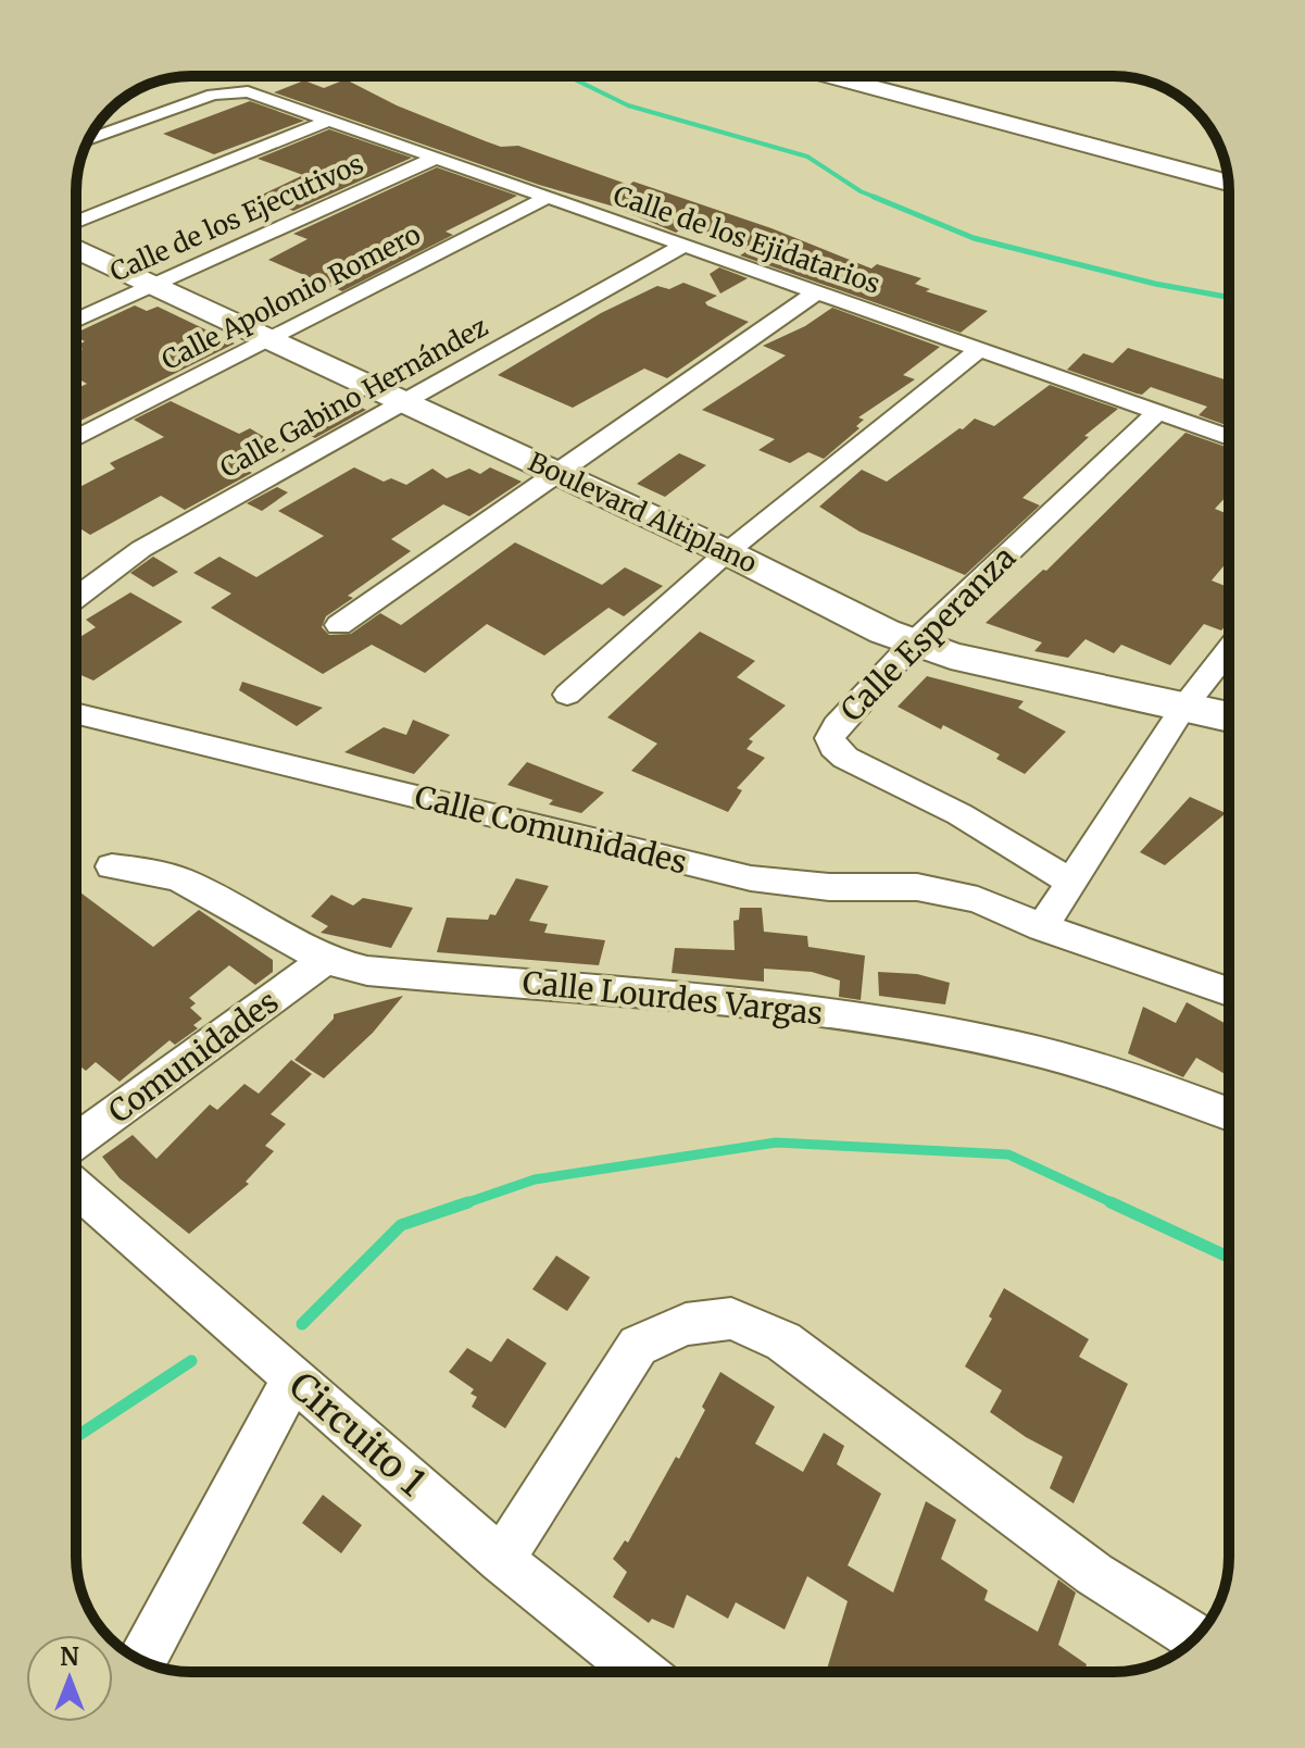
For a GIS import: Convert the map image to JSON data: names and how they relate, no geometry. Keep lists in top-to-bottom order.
{
  "streets": {
    "main road": ["Boulevard Altiplano"],
    "street": [
      "Calle de los Ejecutivos",
      "Calle de los Ejidatarios",
      "Calle Apolonio Romero",
      "Calle Gabino Hernández",
      "Calle Esperanza",
      "Calle Comunidades",
      "Calle Lourdes Vargas",
      "Comunidades",
      "Circuito 1"
    ]
  },
  "crossings": [
    ["Calle de los Ejecutivos", "Calle de los Ejidatarios"],
    ["Calle de los Ejecutivos", "Boulevard Altiplano"],
    ["Calle de los Ejidatarios", "Calle Apolonio Romero"],
    ["Calle de los Ejidatarios", "Calle Gabino Hernández"],
    ["Calle de los Ejidatarios", "Calle Esperanza"],
    ["Calle Apolonio Romero", "Boulevard Altiplano"],
    ["Calle Gabino Hernández", "Boulevard Altiplano"],
    ["Boulevard Altiplano", "Calle Esperanza"],
    ["Calle Lourdes Vargas", "Comunidades"]
  ],
  "north": "top"
}
